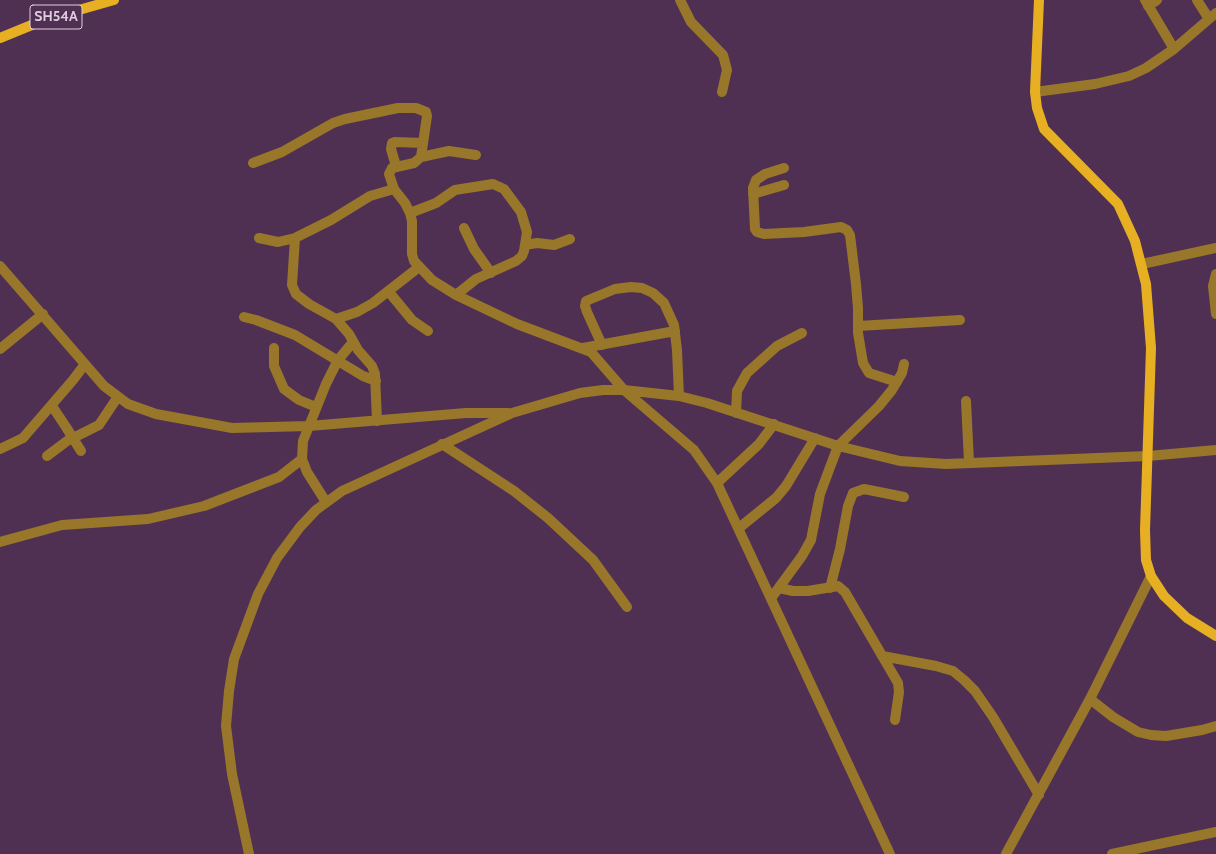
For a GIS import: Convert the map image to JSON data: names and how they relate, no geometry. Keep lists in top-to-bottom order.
{
  "streets": {
    "main road": ["SH54A"]
  }
}
